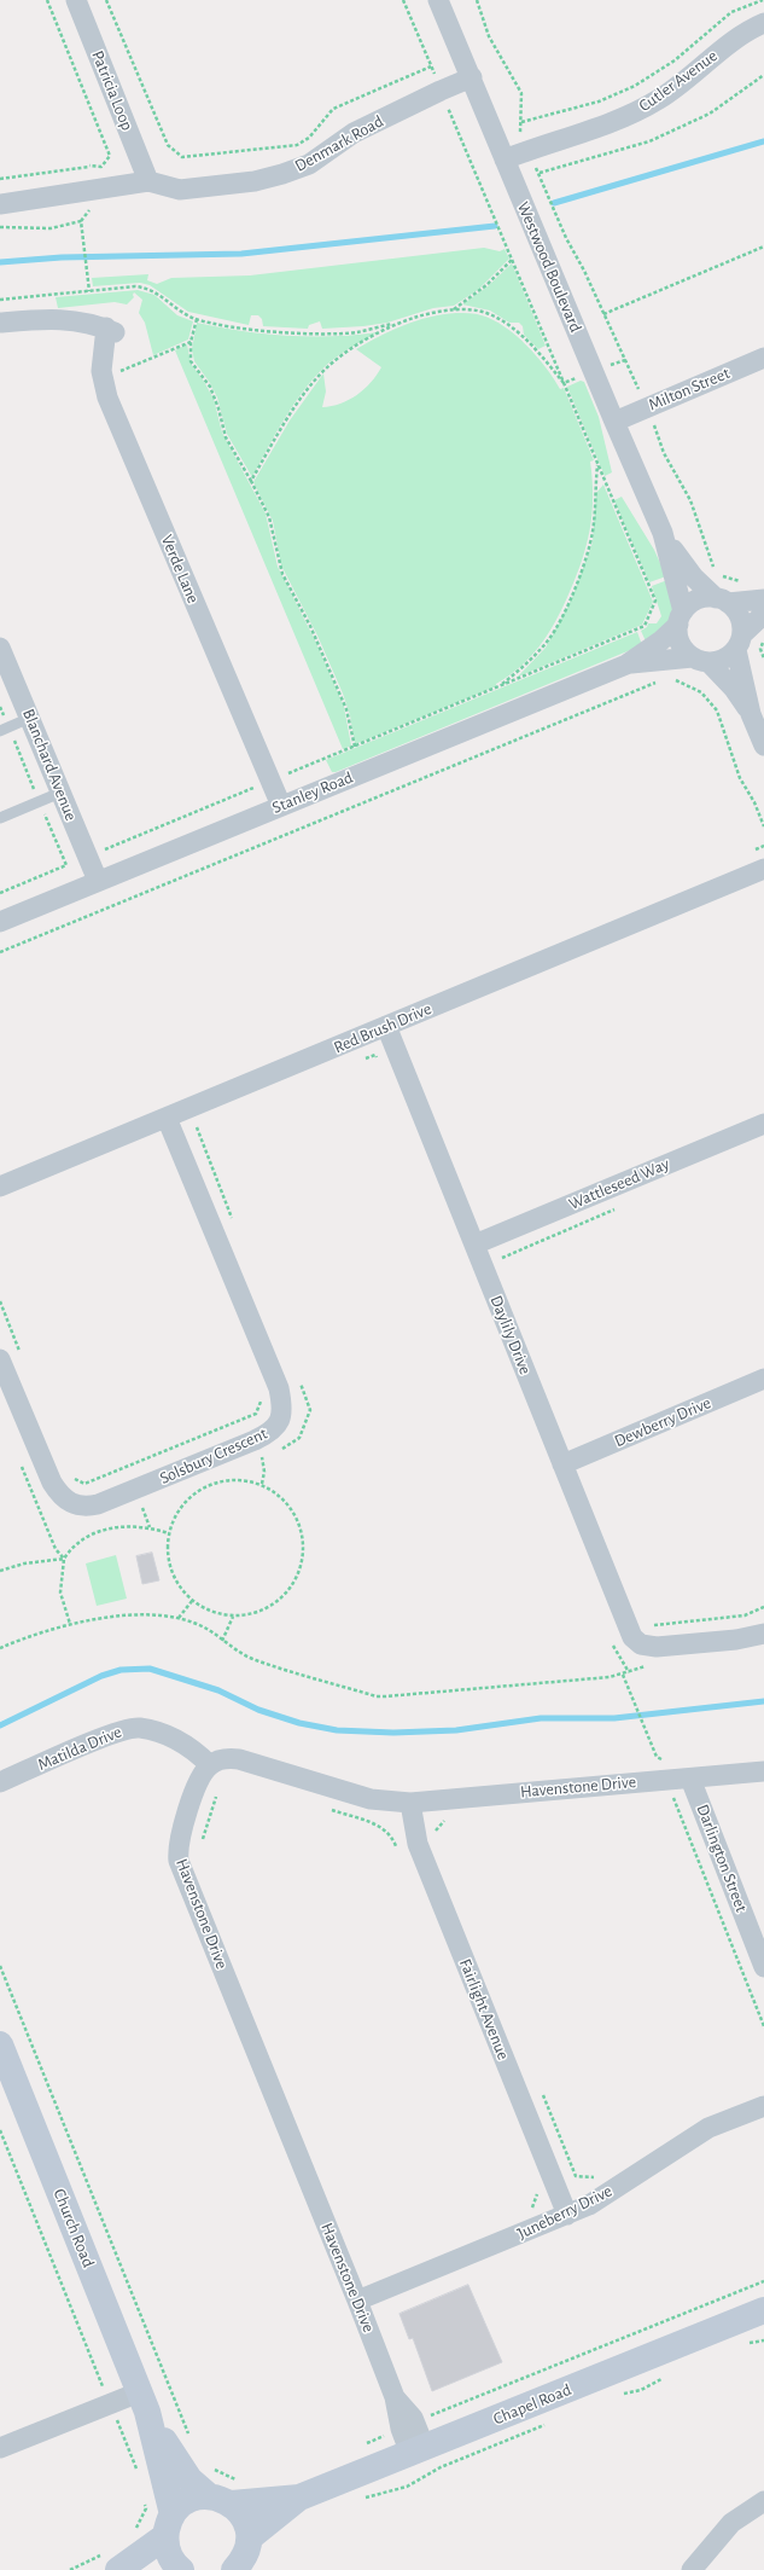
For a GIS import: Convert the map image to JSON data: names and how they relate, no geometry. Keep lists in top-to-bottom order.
{
  "streets": {
    "main road": ["Church Road", "Chapel Road"],
    "street": [
      "Cutler Avenue",
      "Patricia Loop",
      "Denmark Road",
      "Westwood Boulevard",
      "Milton Street",
      "Verde Lane",
      "Blanchard Avenue",
      "Stanley Road",
      "Red Brush Drive",
      "Wattleseed Way",
      "Daylily Drive",
      "Dewberry Drive",
      "Solsbury Crescent",
      "Matilda Drive",
      "Havenstone Drive",
      "Darlington Street",
      "Fairlight Avenue",
      "Juneberry Drive"
    ]
  },
  "crossings": [
    ["Cutler Avenue", "Westwood Boulevard"],
    ["Patricia Loop", "Denmark Road"],
    ["Denmark Road", "Westwood Boulevard"],
    ["Westwood Boulevard", "Milton Street"],
    ["Westwood Boulevard", "Stanley Road"],
    ["Verde Lane", "Stanley Road"],
    ["Blanchard Avenue", "Stanley Road"],
    ["Red Brush Drive", "Daylily Drive"],
    ["Red Brush Drive", "Solsbury Crescent"],
    ["Wattleseed Way", "Daylily Drive"],
    ["Daylily Drive", "Dewberry Drive"],
    ["Matilda Drive", "Havenstone Drive"],
    ["Havenstone Drive", "Darlington Street"],
    ["Havenstone Drive", "Fairlight Avenue"],
    ["Havenstone Drive", "Juneberry Drive"],
    ["Havenstone Drive", "Chapel Road"],
    ["Fairlight Avenue", "Juneberry Drive"]
  ]
}
